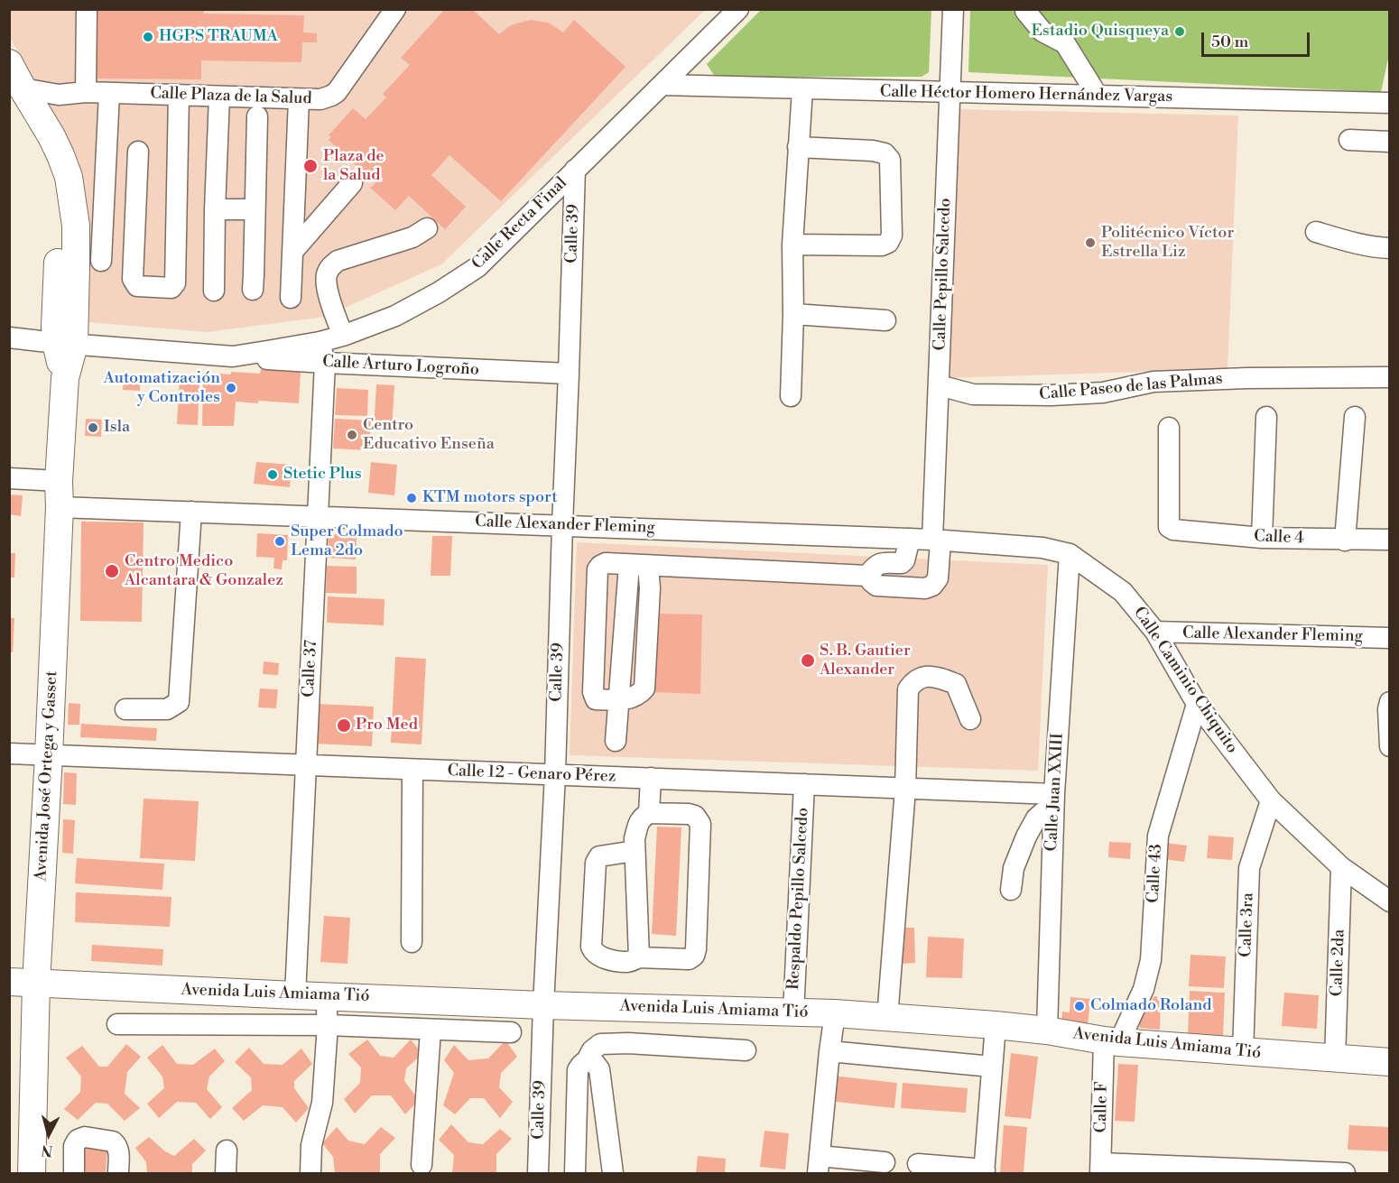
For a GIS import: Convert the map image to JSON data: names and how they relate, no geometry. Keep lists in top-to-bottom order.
{
  "streets": {
    "main road": ["Avenida José Ortega y Gasset", "Avenida Luis Amiama Tió"],
    "street": [
      "Calle Héctor Homero Hernández Vargas",
      "Calle Plaza de la Salud",
      "Calle Recta Final",
      "Calle 39",
      "Calle Pepillo Salcedo",
      "Calle Arturo Logroño",
      "Calle Paseo de las Palmas",
      "Calle Alexander Fleming",
      "Calle 4",
      "Calle 37",
      "Calle Caminio Chiquito",
      "Calle 12 - Genaro Pérez",
      "Calle Juan XXIII",
      "Calle 43",
      "Respaldo Pepillo Salcedo",
      "Calle 3ra",
      "Calle 2da",
      "Calle F"
    ]
  },
  "crossings": [
    ["Calle Héctor Homero Hernández Vargas", "Calle Recta Final"],
    ["Calle Héctor Homero Hernández Vargas", "Calle Pepillo Salcedo"],
    ["Calle Plaza de la Salud", "Avenida José Ortega y Gasset"],
    ["Calle Recta Final", "Calle 39"],
    ["Calle Recta Final", "Calle Arturo Logroño"],
    ["Calle Recta Final", "Calle 37"],
    ["Calle Recta Final", "Avenida José Ortega y Gasset"],
    ["Calle 39", "Calle Arturo Logroño"],
    ["Calle 39", "Calle Alexander Fleming"],
    ["Calle 39", "Calle 12 - Genaro Pérez"],
    ["Calle 39", "Avenida Luis Amiama Tió"],
    ["Calle Pepillo Salcedo", "Calle Paseo de las Palmas"],
    ["Calle Pepillo Salcedo", "Calle Alexander Fleming"],
    ["Calle Arturo Logroño", "Calle 37"],
    ["Calle Alexander Fleming", "Calle 37"],
    ["Calle Alexander Fleming", "Calle Caminio Chiquito"],
    ["Calle Alexander Fleming", "Avenida José Ortega y Gasset"],
    ["Calle Alexander Fleming", "Calle Juan XXIII"],
    ["Calle 37", "Calle 12 - Genaro Pérez"],
    ["Calle 37", "Avenida Luis Amiama Tió"],
    ["Calle Caminio Chiquito", "Calle Juan XXIII"],
    ["Calle Caminio Chiquito", "Calle 43"],
    ["Calle Caminio Chiquito", "Calle 3ra"],
    ["Calle Caminio Chiquito", "Calle 2da"],
    ["Calle 12 - Genaro Pérez", "Avenida José Ortega y Gasset"],
    ["Calle 12 - Genaro Pérez", "Calle Juan XXIII"],
    ["Calle 12 - Genaro Pérez", "Respaldo Pepillo Salcedo"],
    ["Avenida José Ortega y Gasset", "Avenida Luis Amiama Tió"],
    ["Calle Juan XXIII", "Avenida Luis Amiama Tió"],
    ["Calle 43", "Avenida Luis Amiama Tió"],
    ["Calle 43", "Calle F"],
    ["Respaldo Pepillo Salcedo", "Avenida Luis Amiama Tió"],
    ["Calle 3ra", "Avenida Luis Amiama Tió"],
    ["Calle 2da", "Avenida Luis Amiama Tió"],
    ["Avenida Luis Amiama Tió", "Calle F"]
  ],
  "places": [
    "Estadio Quisqueya",
    "HGPS TRAUMA",
    "Plaza de la Salud",
    "Politécnico Víctor Estrella Liz",
    "Automatización y Controles",
    "Isla",
    "Centro Educativo Enseña",
    "Stetic Plus",
    "KTM motors sport",
    "Super Colmado Lema 2do",
    "Centro Medico Alcantara & Gonzalez",
    "S. B. Gautier Alexander",
    "Pro Med",
    "Colmado Roland"
  ],
  "scale_bar": "50 m",
  "north": "bottom"
}
